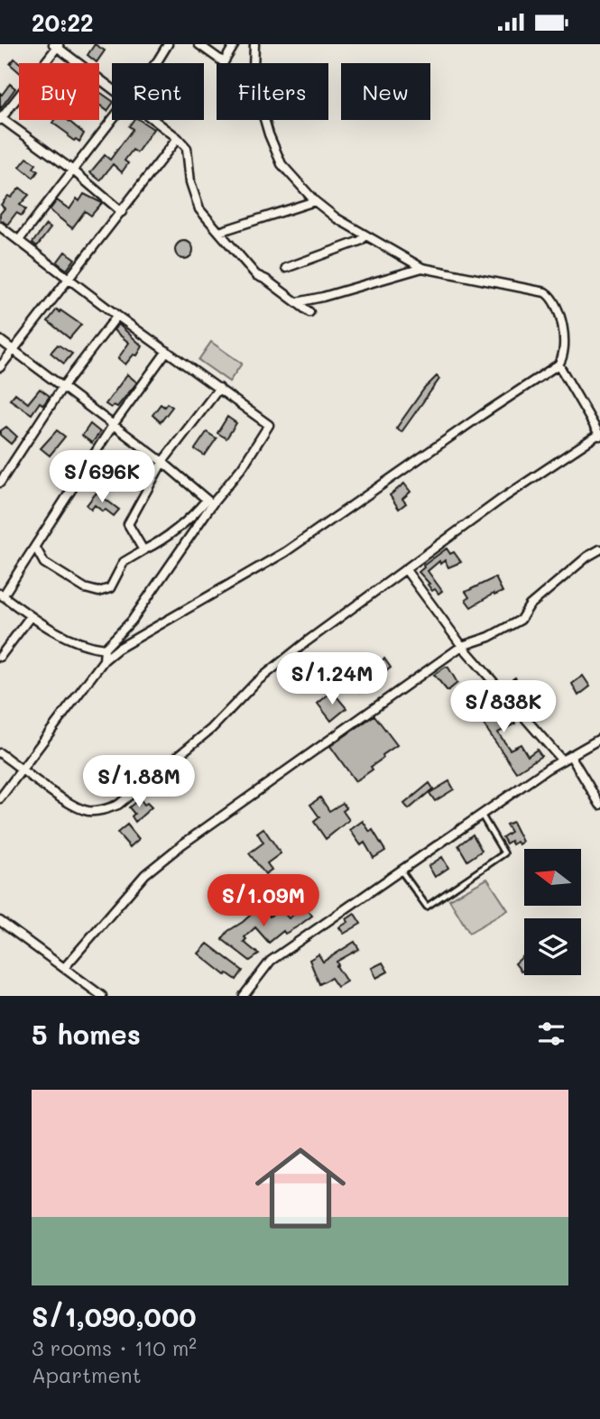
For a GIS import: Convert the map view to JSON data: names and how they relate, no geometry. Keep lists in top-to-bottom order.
{
  "north": "left",
  "page": {
    "status": "20:22",
    "chip": [
      "Buy",
      "Rent",
      "Filters",
      "New"
    ],
    "price": [
      "S/696K",
      "S/1.24M",
      "S/838K",
      "S/1.88M",
      "S/1.09M"
    ],
    "heading": "5 homes",
    "list": [
      {
        "name": "S/1,090,000",
        "note": "3 rooms · 110 m² · Apartment"
      }
    ]
  }
}
